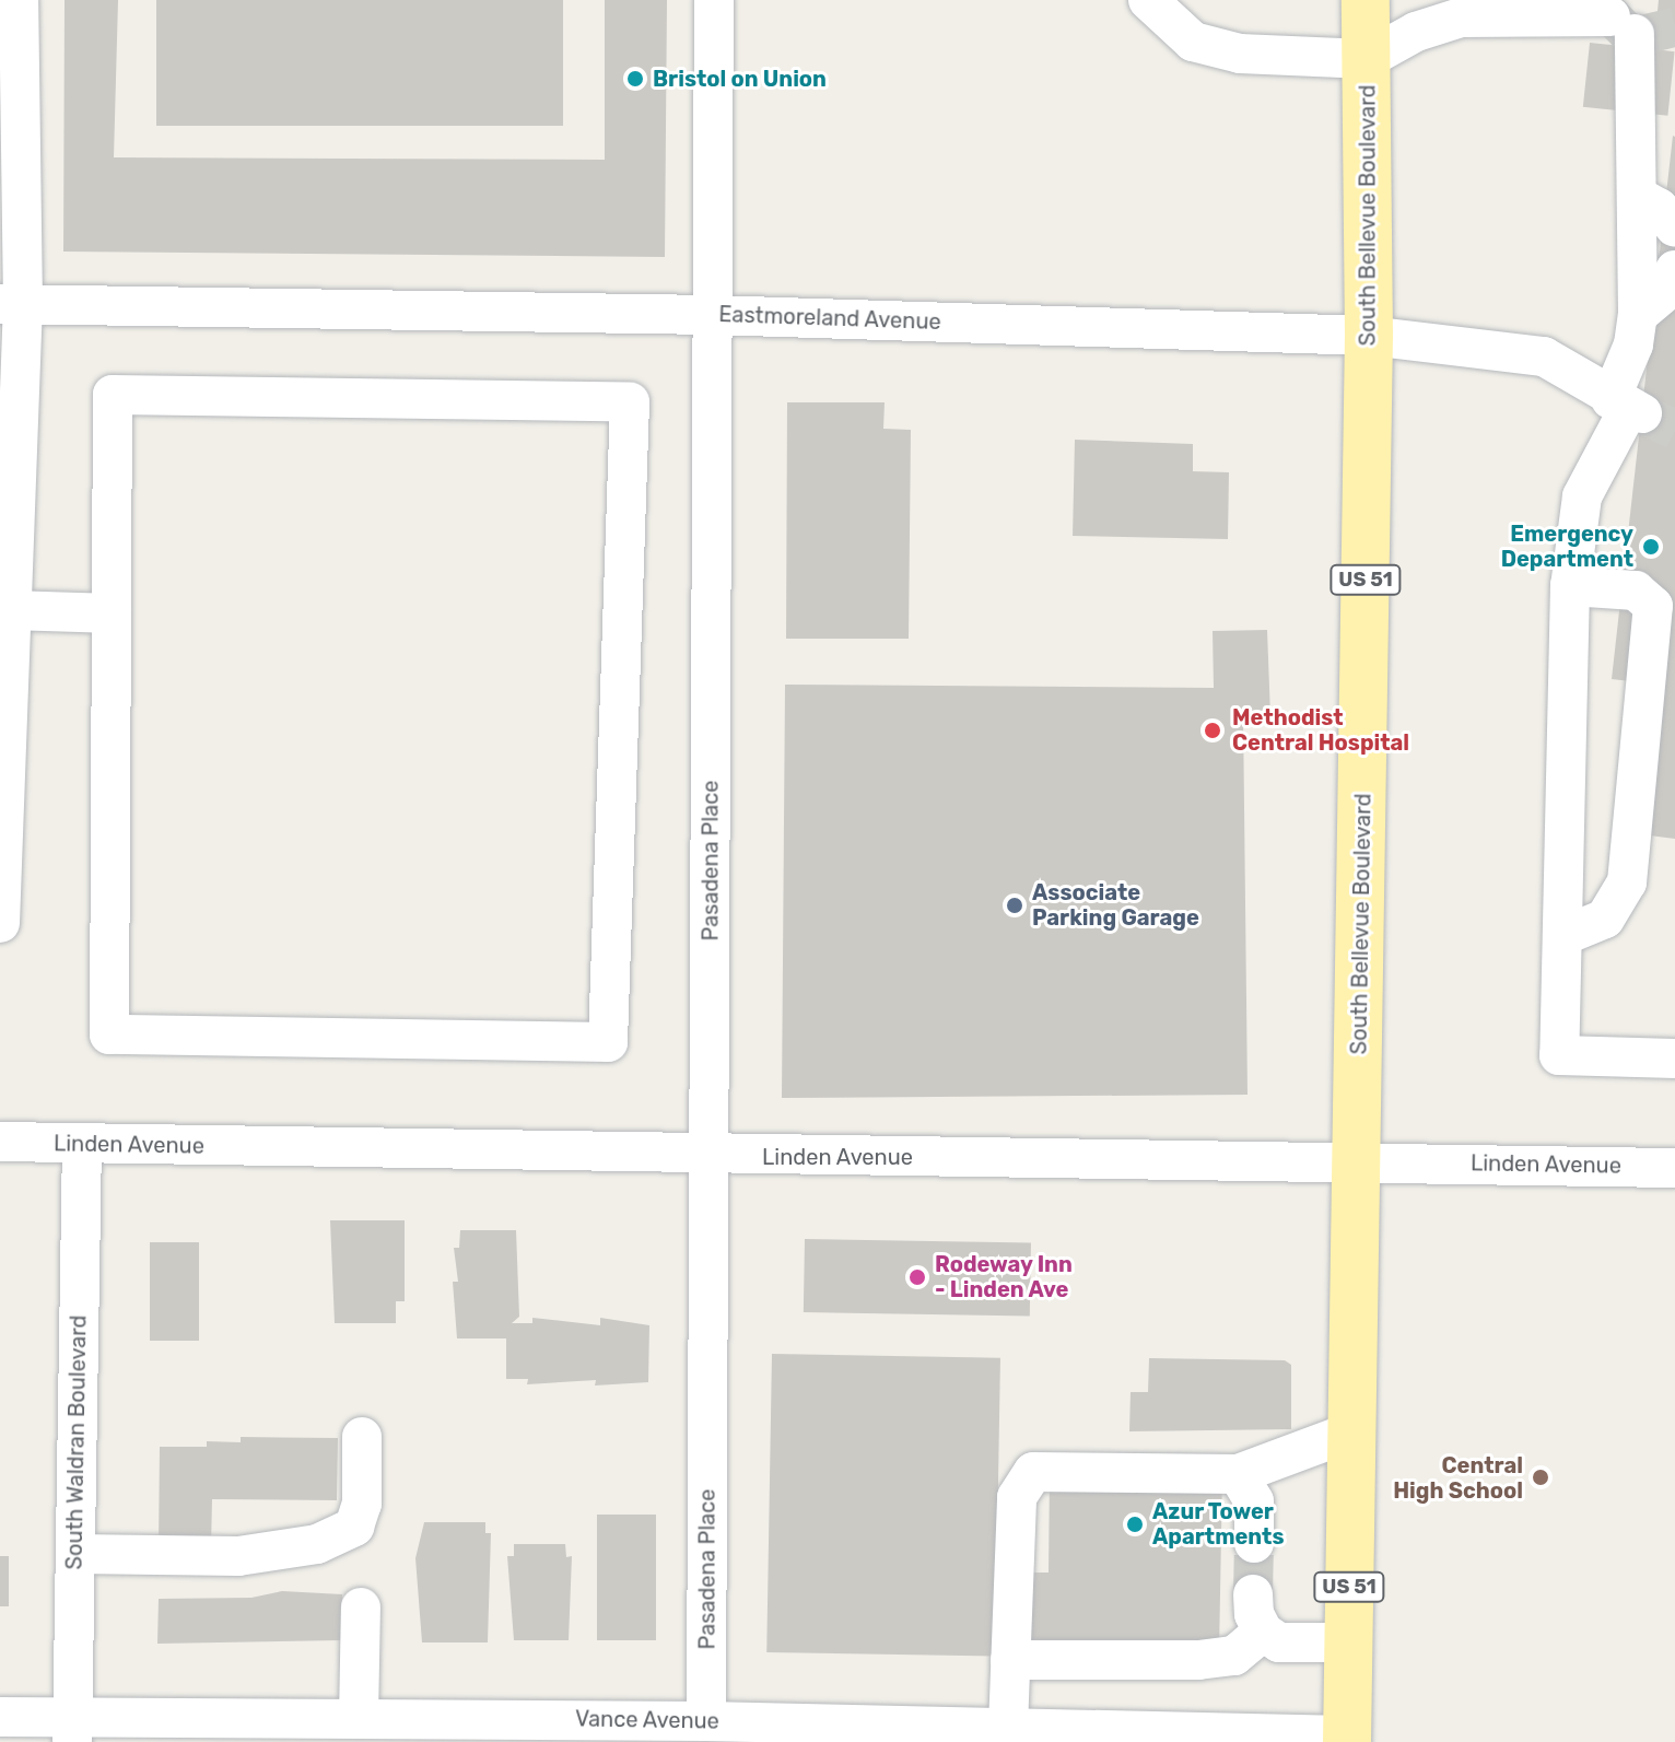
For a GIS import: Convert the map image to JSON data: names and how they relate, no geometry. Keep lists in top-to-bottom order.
{
  "streets": {
    "main road": ["South Bellevue Boulevard", "US 51"],
    "street": [
      "Eastmoreland Avenue",
      "Pasadena Place",
      "Linden Avenue",
      "South Waldran Boulevard",
      "Vance Avenue"
    ]
  },
  "crossings": [
    ["South Bellevue Boulevard", "Eastmoreland Avenue"],
    ["South Bellevue Boulevard", "Linden Avenue"],
    ["South Bellevue Boulevard", "Vance Avenue"],
    ["Eastmoreland Avenue", "Pasadena Place"],
    ["Pasadena Place", "Linden Avenue"],
    ["Pasadena Place", "Vance Avenue"],
    ["Linden Avenue", "South Waldran Boulevard"],
    ["South Waldran Boulevard", "Vance Avenue"]
  ],
  "places": [
    "Bristol on Union",
    "Emergency Department",
    "Methodist Central Hospital",
    "Associate Parking Garage",
    "Rodeway Inn - Linden Ave",
    "Central High School",
    "Azur Tower Apartments"
  ]
}
